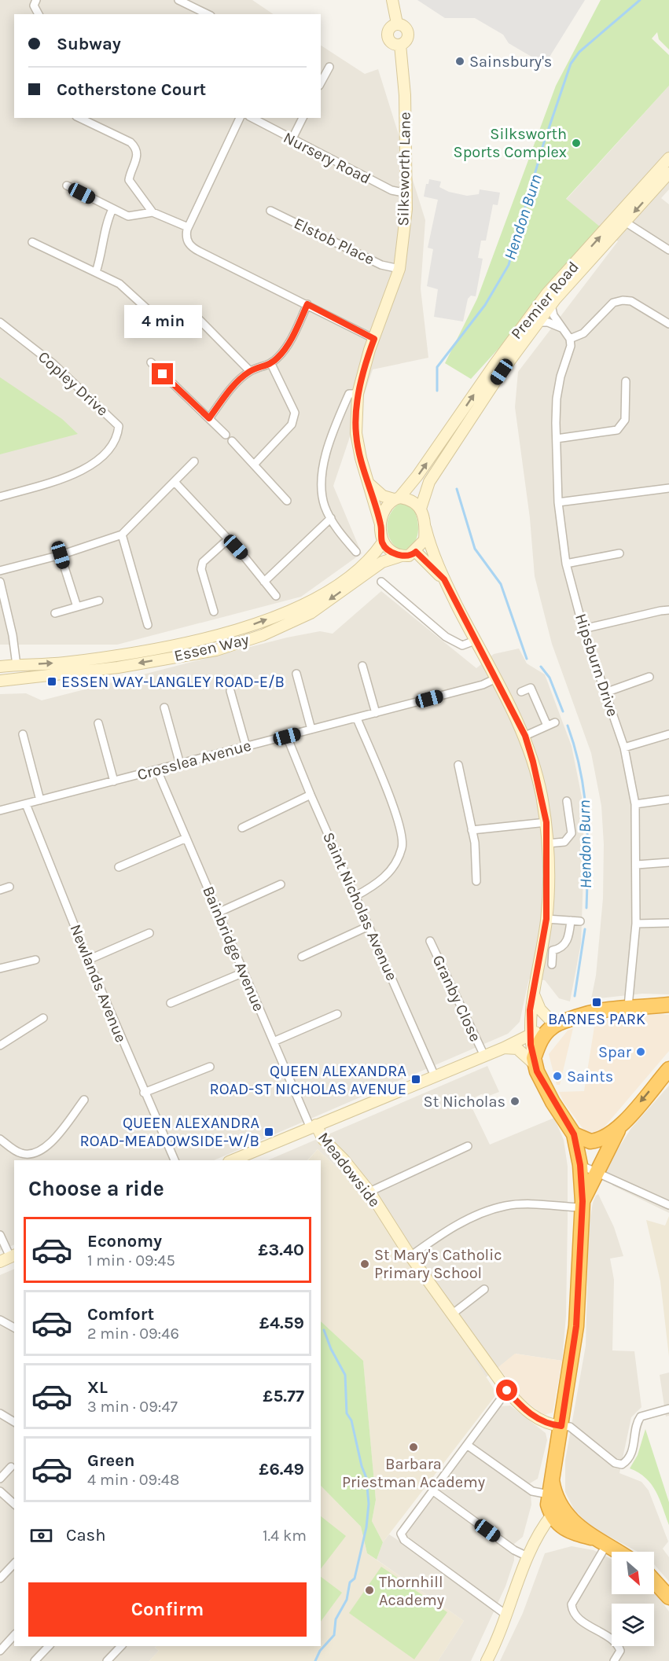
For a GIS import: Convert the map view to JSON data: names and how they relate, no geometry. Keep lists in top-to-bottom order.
{
  "streets": {
    "street": [
      "Nursery Road",
      "Silksworth Lane",
      "Elstob Place",
      "Premier Road",
      "Copley Drive",
      "Essen Way",
      "Hipsburn Drive",
      "Crosslea Avenue",
      "Saint Nicholas Avenue",
      "Bainbridge Avenue",
      "Newlands Avenue",
      "Granby Close",
      "Meadowside"
    ]
  },
  "crossings": [
    ["Nursery Road", "Silksworth Lane"],
    ["Silksworth Lane", "Elstob Place"],
    ["Silksworth Lane", "Premier Road"],
    ["Silksworth Lane", "Essen Way"],
    ["Premier Road", "Essen Way"],
    ["Crosslea Avenue", "Saint Nicholas Avenue"],
    ["Crosslea Avenue", "Bainbridge Avenue"],
    ["Crosslea Avenue", "Newlands Avenue"],
    ["Bainbridge Avenue", "Meadowside"]
  ],
  "water": ["Hendon Burn"],
  "places": {
    "other": [
      "Sainsbury's",
      "Silksworth Sports Complex",
      "Spar",
      "Saints",
      "St Nicholas",
      "St Mary's Catholic Primary School",
      "Barbara Priestman Academy",
      "Thornhill Academy"
    ],
    "transit": [
      "ESSEN WAY-LANGLEY ROAD-E/B",
      "BARNES PARK",
      "QUEEN ALEXANDRA ROAD-ST NICHOLAS AVENUE",
      "QUEEN ALEXANDRA ROAD-MEADOWSIDE-W/B"
    ]
  },
  "north": "bottom right",
  "page": {
    "banner": ["Subway", "Cotherstone Court"],
    "bubble": "4 min",
    "heading": "Choose a ride",
    "list": [
      {
        "name": "Economy",
        "note": "1 min · 09:45",
        "value": "£3.40"
      },
      {
        "name": "Comfort",
        "note": "2 min · 09:46",
        "value": "£4.59"
      },
      {
        "name": "XL",
        "note": "3 min · 09:47",
        "value": "£5.77"
      },
      {
        "name": "Green",
        "note": "4 min · 09:48",
        "value": "£6.49"
      }
    ],
    "pay": ["Cash", "1.4 km"],
    "buttons": "Confirm"
  }
}
